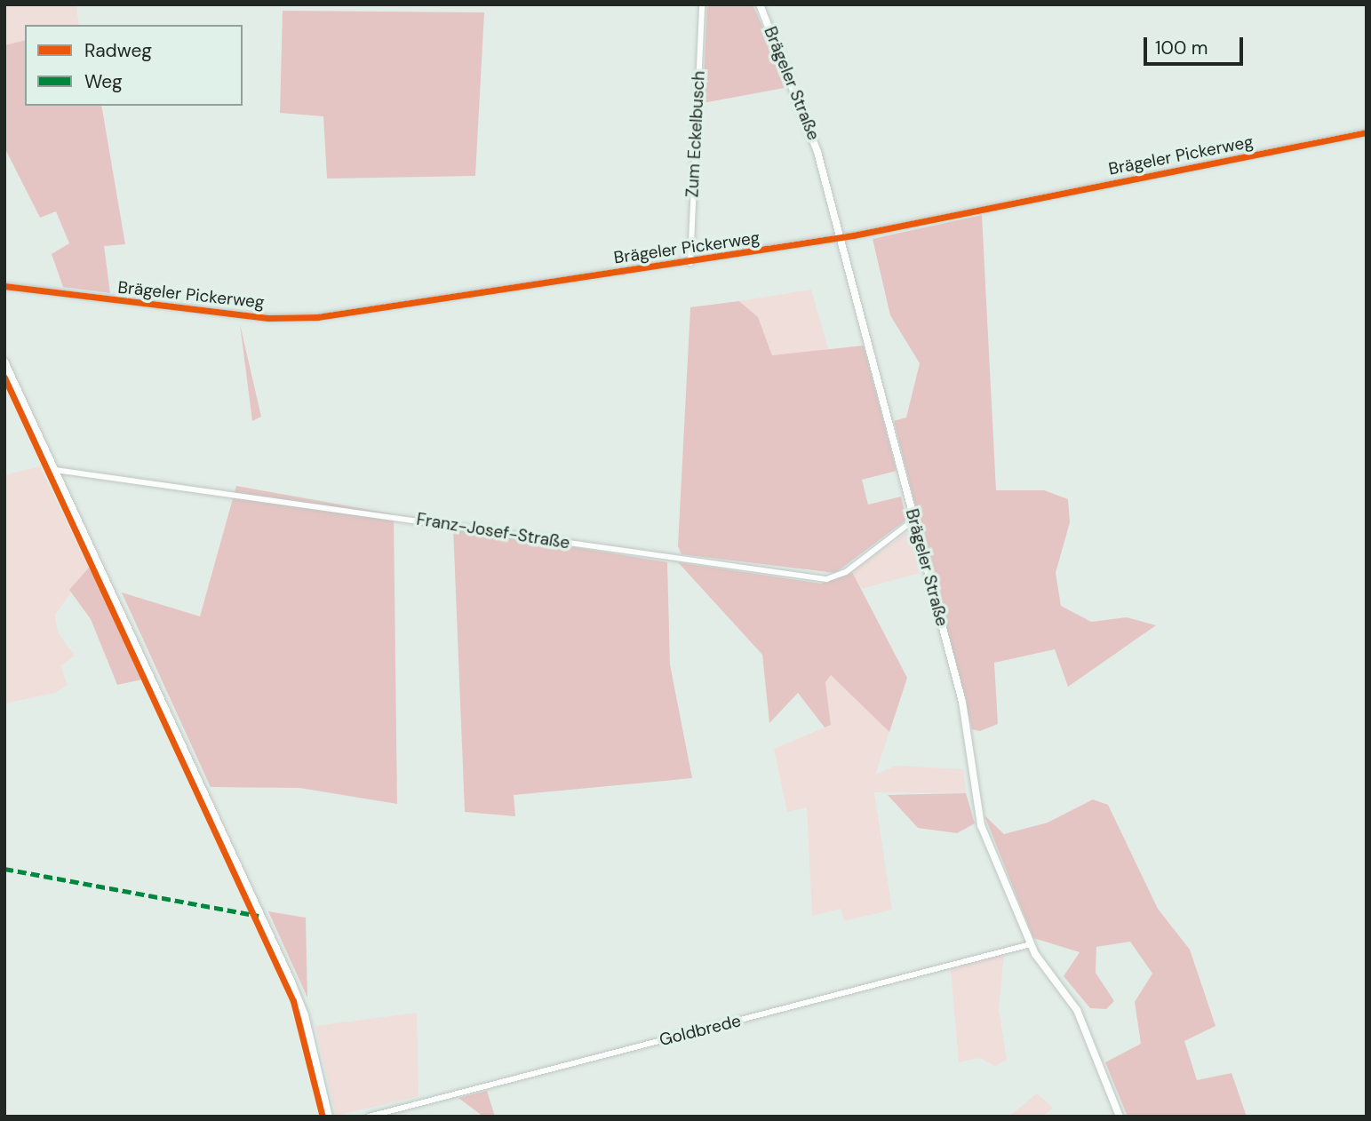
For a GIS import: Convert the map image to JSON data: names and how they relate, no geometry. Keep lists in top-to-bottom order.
{
  "streets": {
    "street": [
      "Brägeler Straße",
      "Zum Eckelbusch",
      "Brägeler Pickerweg",
      "Franz-Josef-Straße",
      "Goldbrede"
    ]
  },
  "crossings": [
    ["Brägeler Straße", "Brägeler Pickerweg"],
    ["Brägeler Straße", "Franz-Josef-Straße"],
    ["Brägeler Straße", "Goldbrede"],
    ["Zum Eckelbusch", "Brägeler Pickerweg"]
  ],
  "legend": ["Radweg", "Weg"],
  "scale_bar": "100 m"
}
